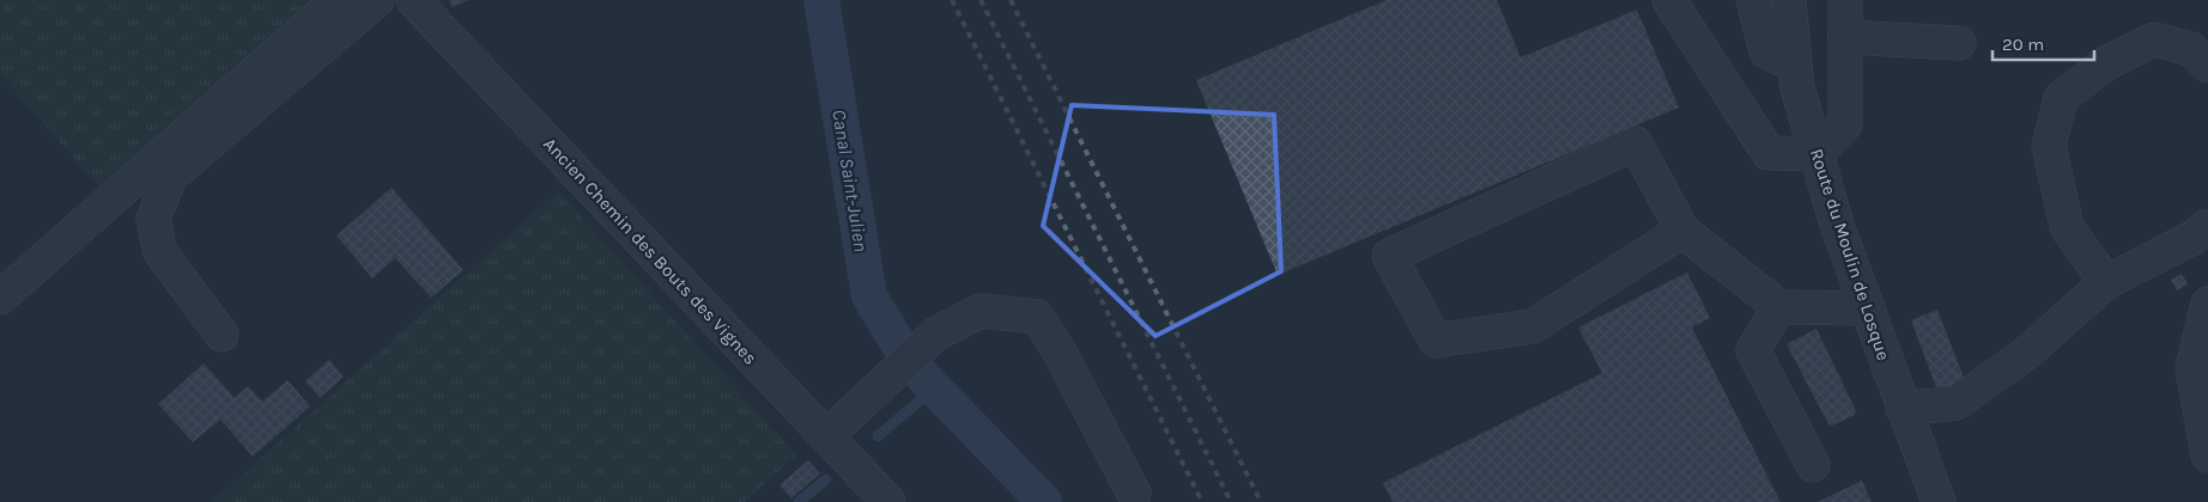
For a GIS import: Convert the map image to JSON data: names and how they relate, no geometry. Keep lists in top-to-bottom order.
{
  "streets": {
    "street": ["Ancien Chemin des Bouts des Vignes", "Route du Moulin de Losque"]
  },
  "water": ["Canal Saint-Julien"],
  "scale_bar": "20 m"
}
